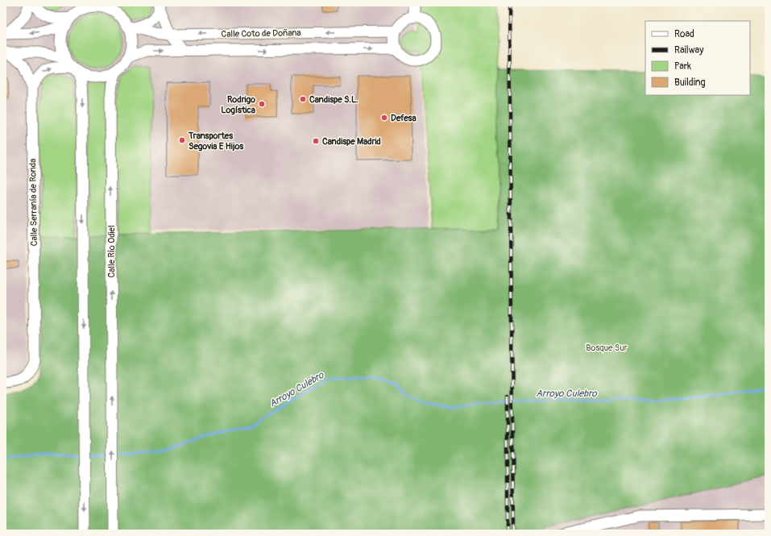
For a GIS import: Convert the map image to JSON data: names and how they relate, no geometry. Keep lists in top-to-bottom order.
{
  "streets": {
    "street": ["Calle Coto de Doñana", "Calle Serranía de Ronda", "Calle Río Odiel"]
  },
  "crossings": [
    ["Calle Coto de Doñana", "Calle Río Odiel"]
  ],
  "water": ["Arroyo Culebro"],
  "parks": ["Bosque Sur"],
  "places": [
    "Candispe S.L.",
    "Rodrigo Logística",
    "Defesa",
    "Transportes Segovia E Hijos",
    "Candispe Madrid"
  ],
  "legend": [
    "Road",
    "Railway",
    "Park",
    "Building"
  ]
}
